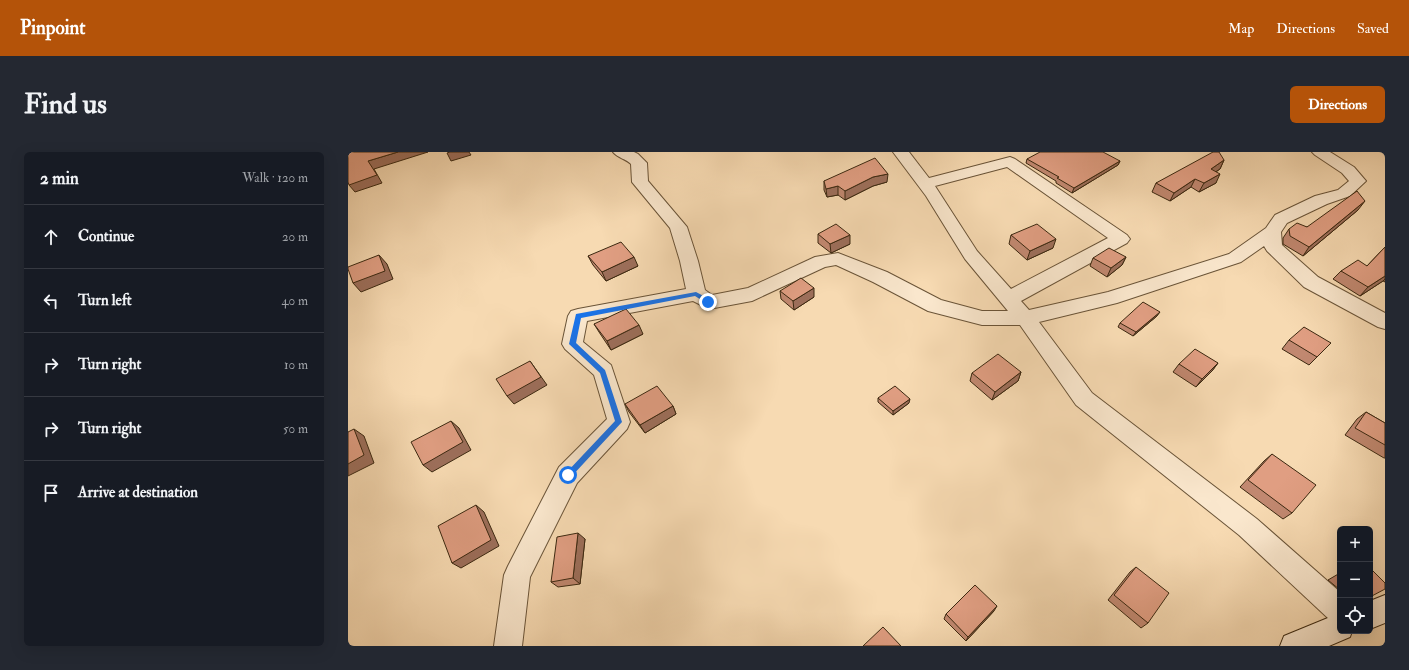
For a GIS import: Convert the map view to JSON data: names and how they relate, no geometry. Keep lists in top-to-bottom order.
{
  "page": {
    "header": "Pinpoint",
    "nav": ["Map", "Directions", "Saved"],
    "buttons": "Directions",
    "title": "Find us",
    "heading": ["2 min", "Walk · 120 m"],
    "list": [
      ["Continue", "20 m"],
      ["Turn left", "40 m"],
      ["Turn right", "10 m"],
      ["Turn right", "50 m"],
      "Arrive at destination"
    ],
    "map_buttons": ["+", "−"]
  }
}
